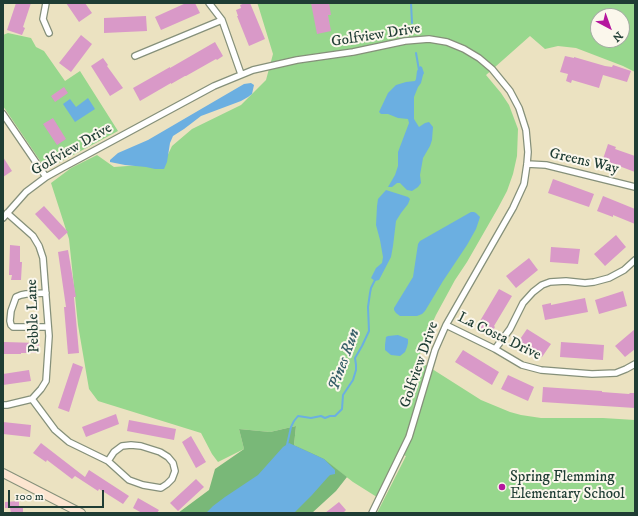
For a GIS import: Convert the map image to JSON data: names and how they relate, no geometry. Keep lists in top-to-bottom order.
{
  "streets": {
    "street": [
      "Golfview Drive",
      "Greens Way",
      "Pebble Lane",
      "La Costa Drive"
    ]
  },
  "crossings": [
    ["Golfview Drive", "Greens Way"],
    ["Golfview Drive", "Pebble Lane"],
    ["Golfview Drive", "La Costa Drive"]
  ],
  "water": ["Pines Run"],
  "places": ["Spring Flemming Elementary School"],
  "scale_bar": "100 m",
  "north": "bottom right"
}
